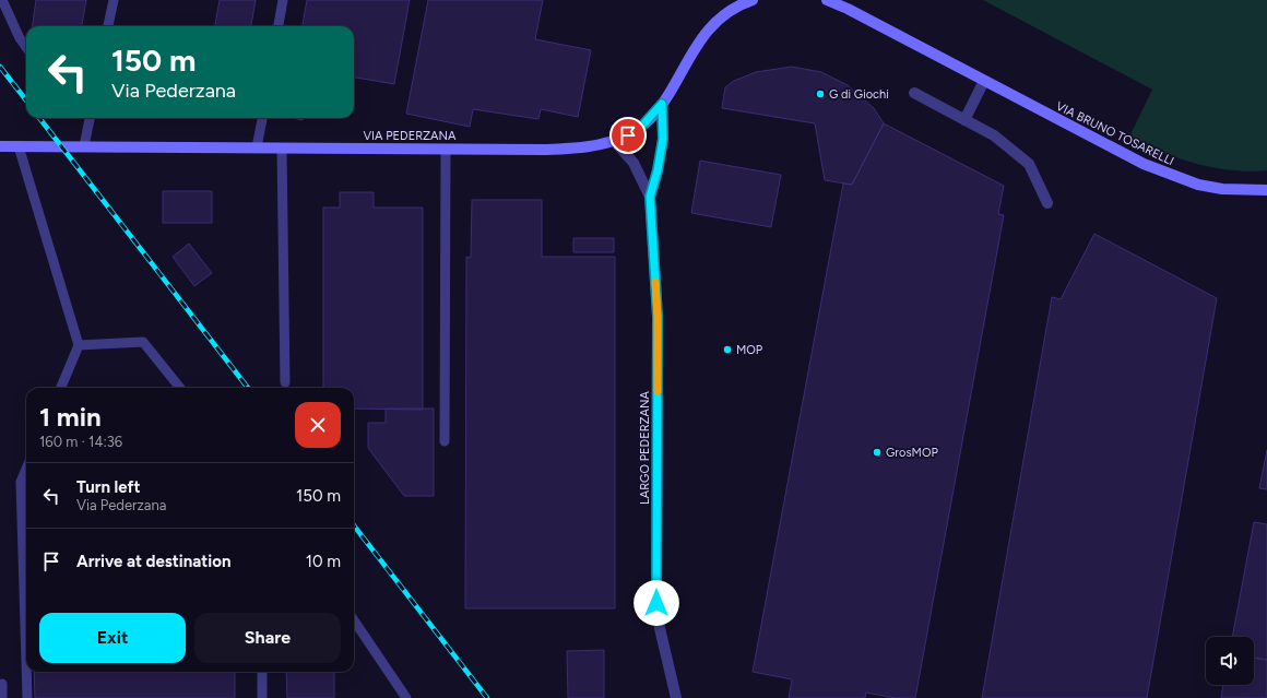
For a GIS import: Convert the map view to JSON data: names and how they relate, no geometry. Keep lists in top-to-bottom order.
{
  "streets": {
    "main road": ["VIA BRUNO TOSARELLI", "VIA PEDERZANA"],
    "street": ["LARGO PEDERZANA"]
  },
  "crossings": [
    ["VIA PEDERZANA", "LARGO PEDERZANA"]
  ],
  "places": ["G di Giochi", "MOP", "GrosMOP"],
  "page": {
    "turn": ["150 m", "Via Pederzana"],
    "heading": ["1 min", "160 m · 14:36"],
    "list": [
      {
        "name": "Turn left",
        "note": "Via Pederzana",
        "value": "150 m"
      },
      {
        "name": "Arrive at destination",
        "value": "10 m"
      }
    ],
    "buttons": ["Exit", "Share"]
  }
}
